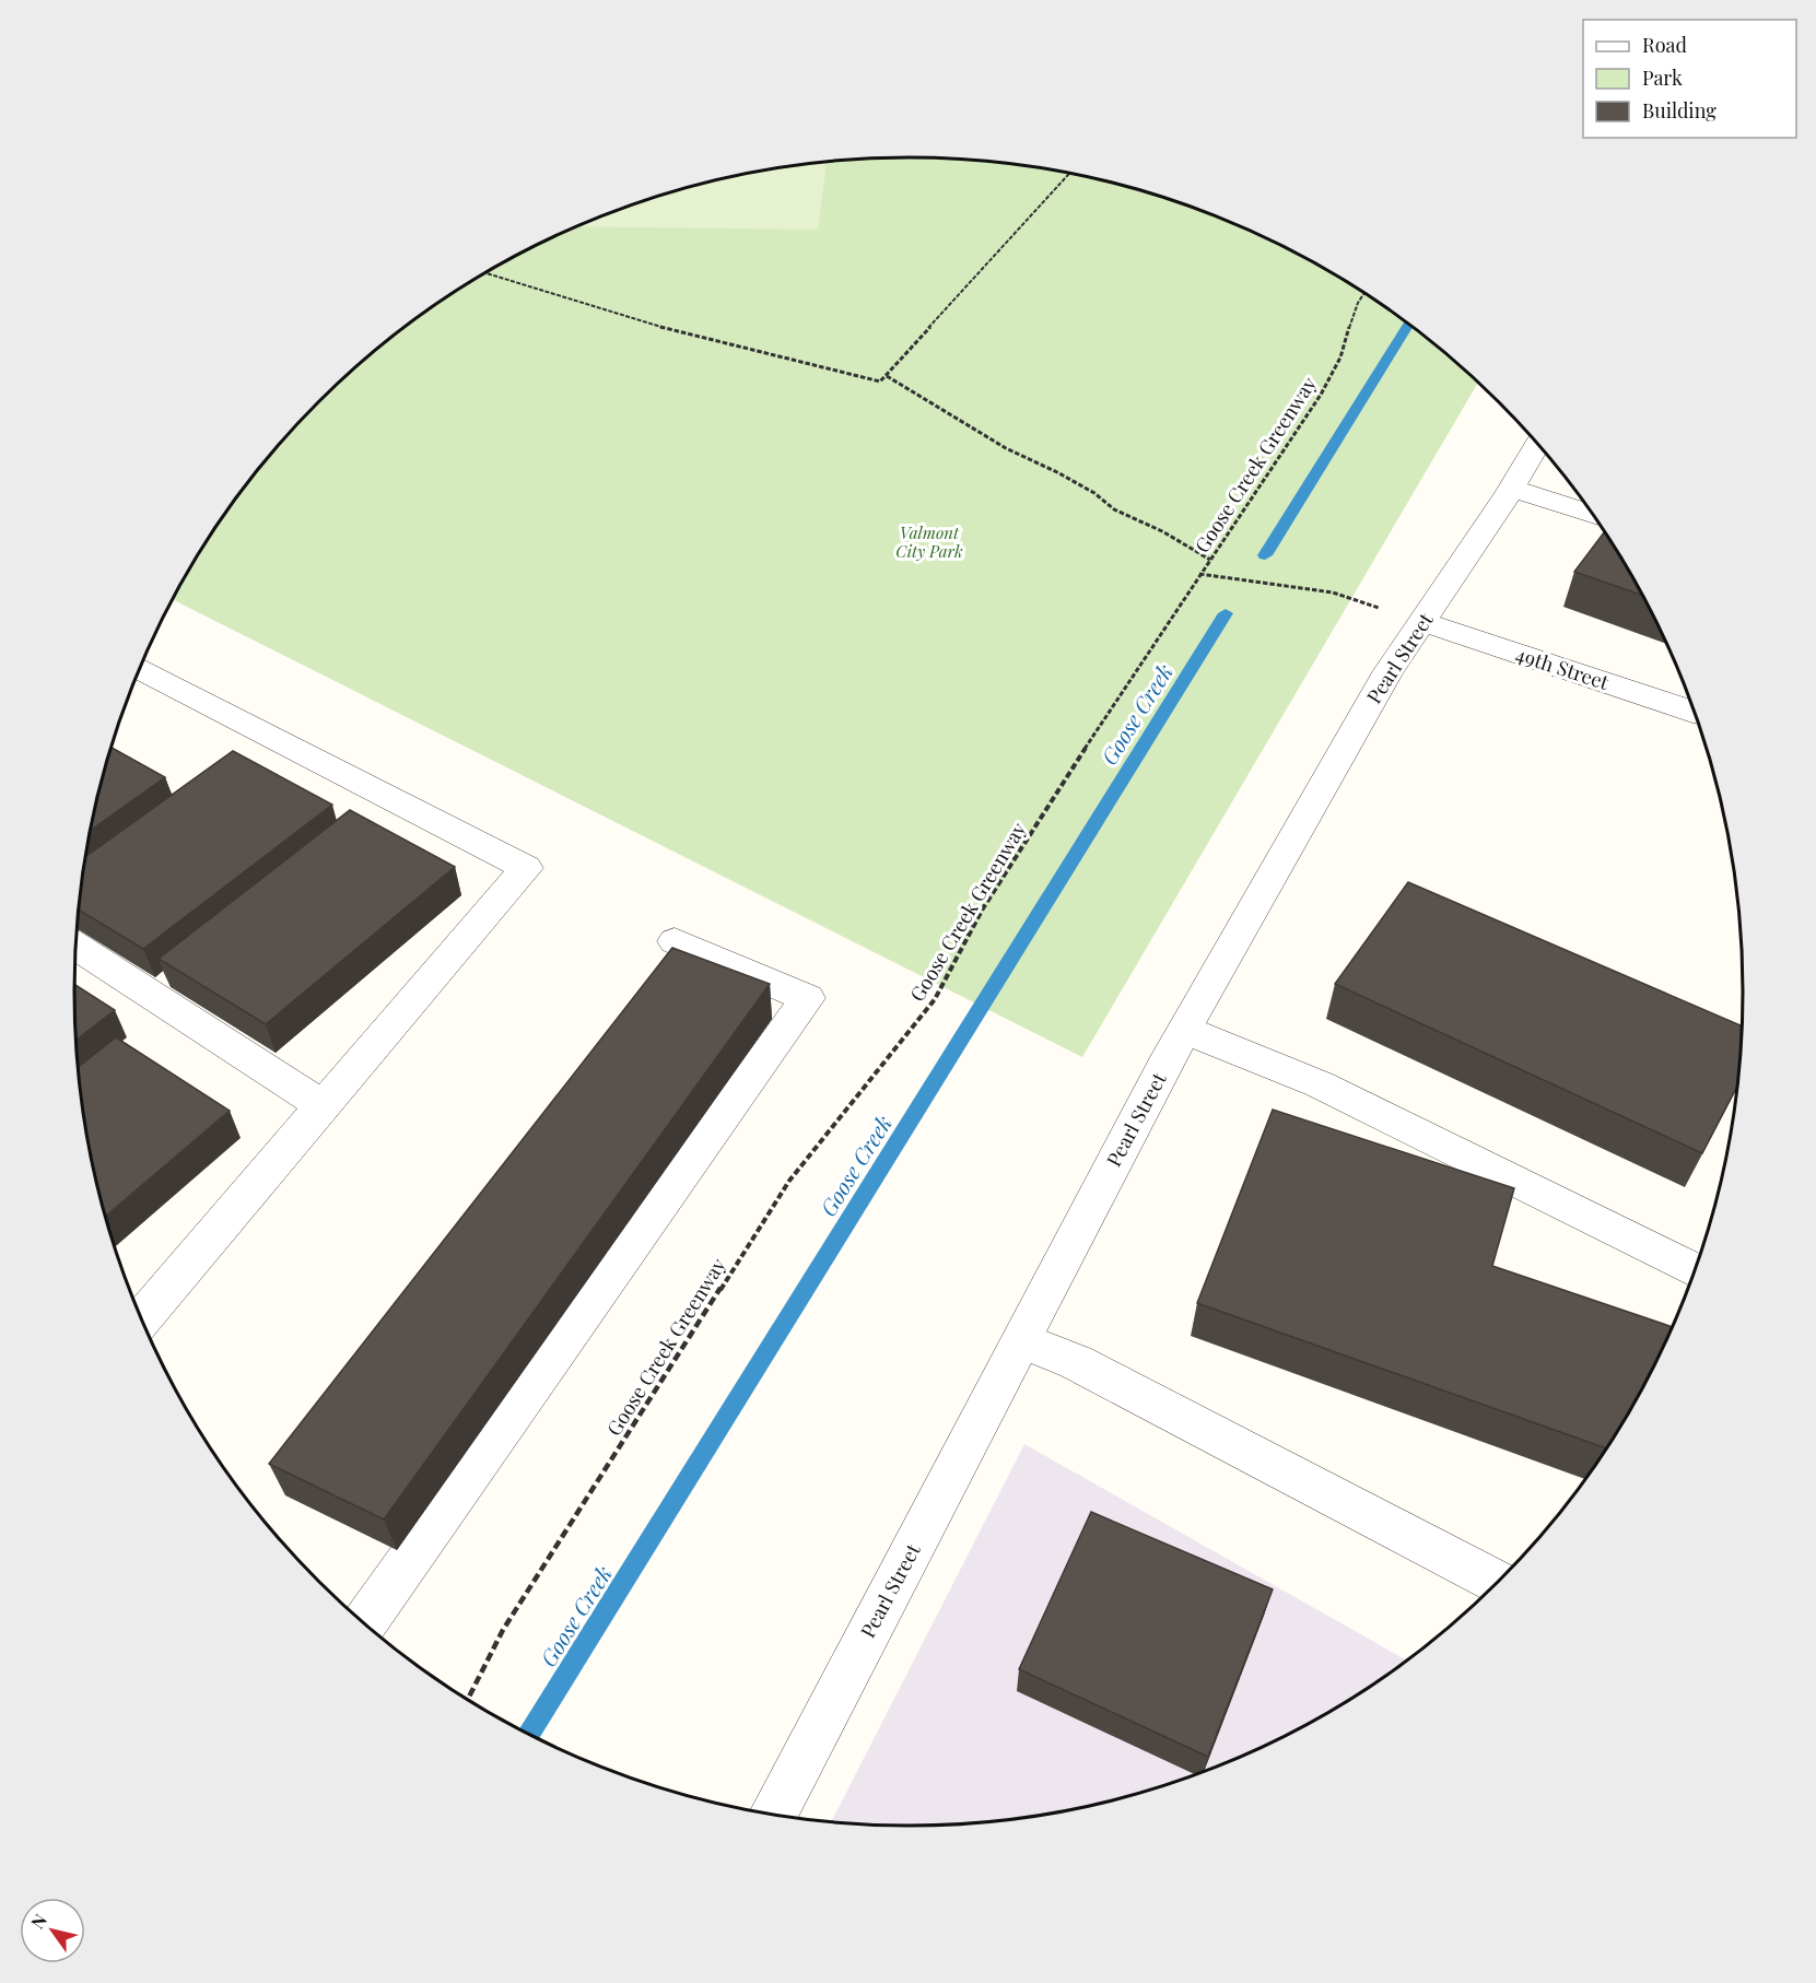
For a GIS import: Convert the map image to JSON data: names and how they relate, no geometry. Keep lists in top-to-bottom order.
{
  "streets": {
    "street": ["Pearl Street", "49th Street"],
    "path": ["Goose Creek Greenway"]
  },
  "crossings": [
    ["Pearl Street", "49th Street"]
  ],
  "water": ["Goose Creek"],
  "parks": ["Valmont City Park"],
  "legend": ["Road", "Park", "Building"],
  "north": "top left"
}
